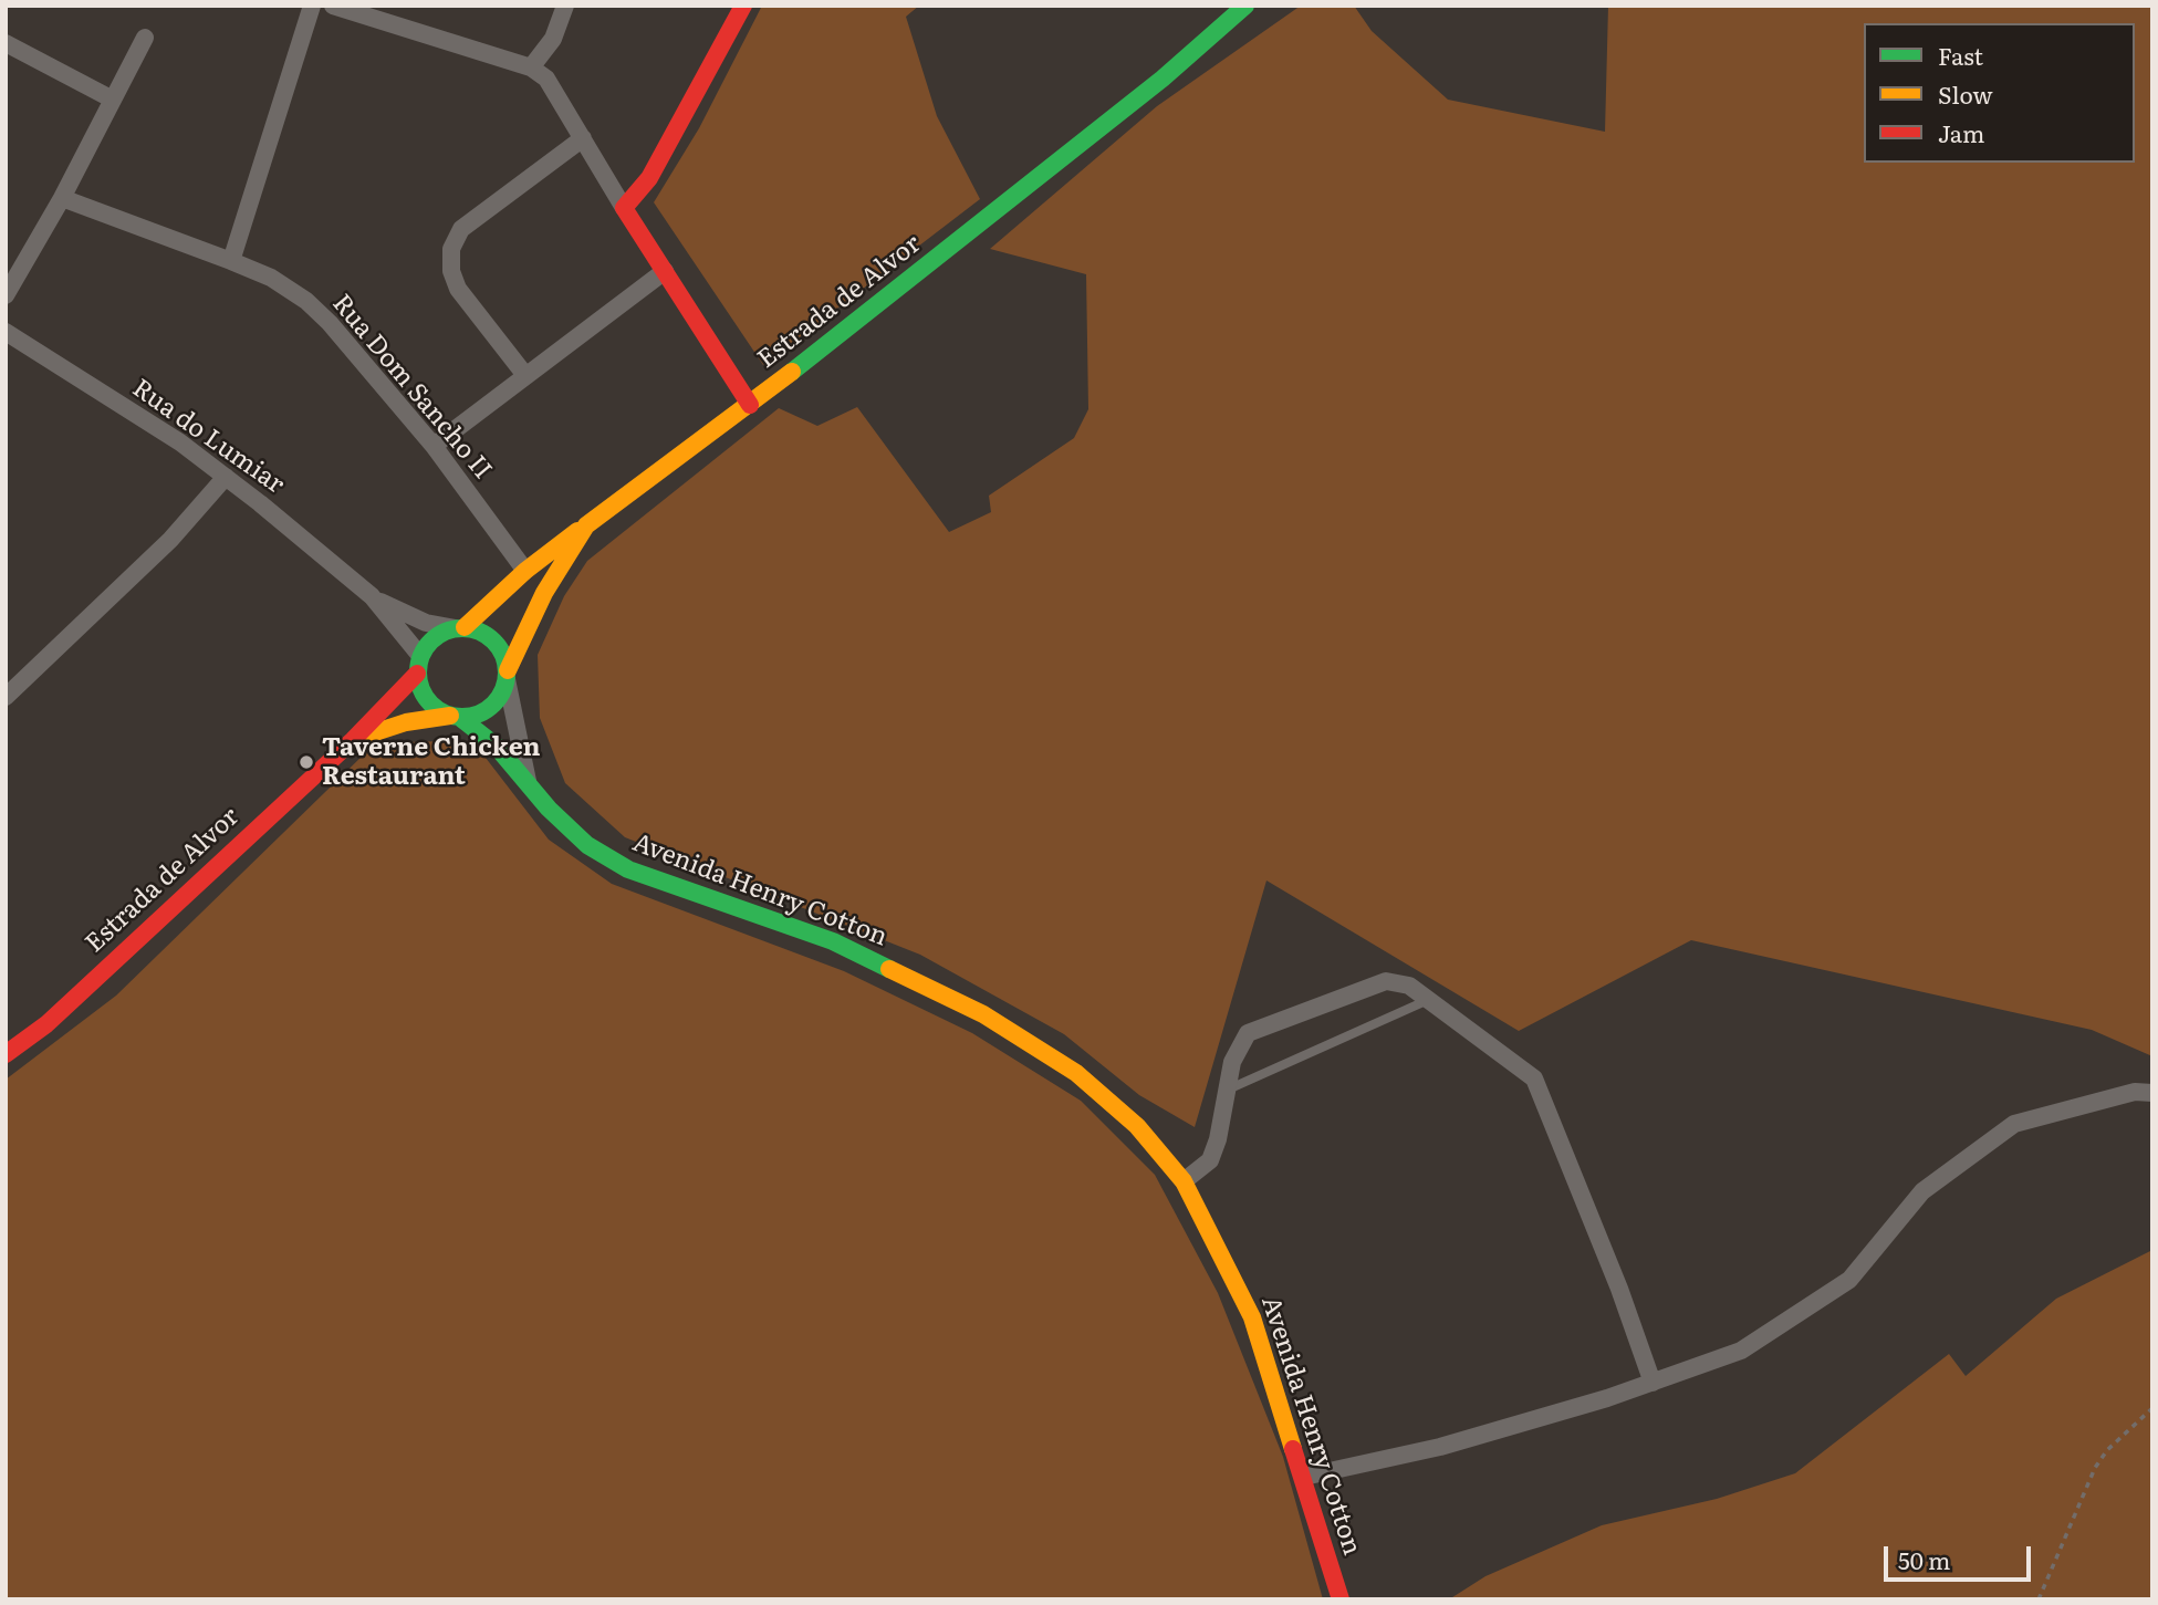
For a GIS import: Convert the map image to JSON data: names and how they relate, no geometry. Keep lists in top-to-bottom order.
{
  "streets": {
    "street": [
      "Estrada de Alvor",
      "Rua Dom Sancho II",
      "Rua do Lumiar",
      "Avenida Henry Cotton"
    ]
  },
  "crossings": [
    ["Estrada de Alvor", "Avenida Henry Cotton"]
  ],
  "places": ["Taverne Chicken Restaurant"],
  "legend": ["Fast", "Slow", "Jam"],
  "scale_bar": "50 m"
}
